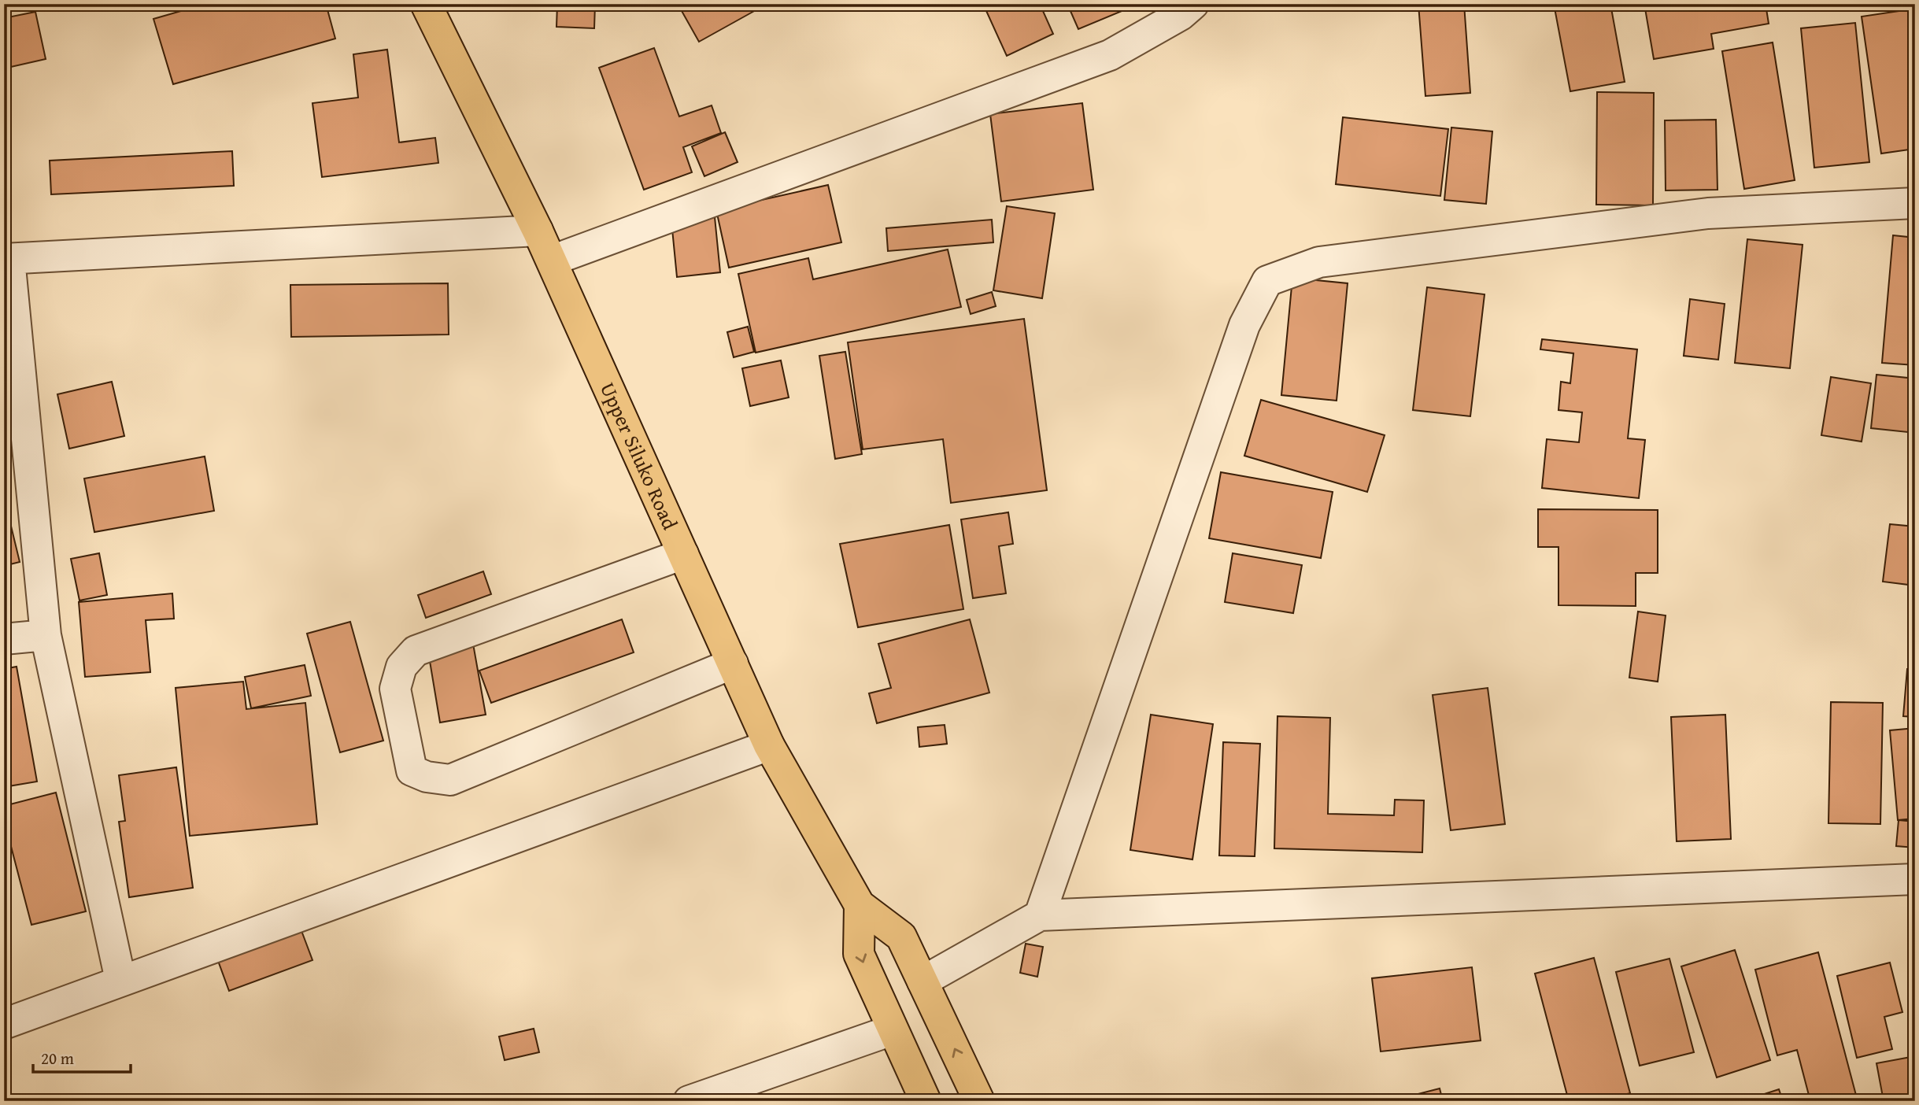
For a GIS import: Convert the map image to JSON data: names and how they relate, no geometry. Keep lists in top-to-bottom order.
{
  "streets": {
    "main road": ["Upper Siluko Road"]
  },
  "scale_bar": "20 m"
}
